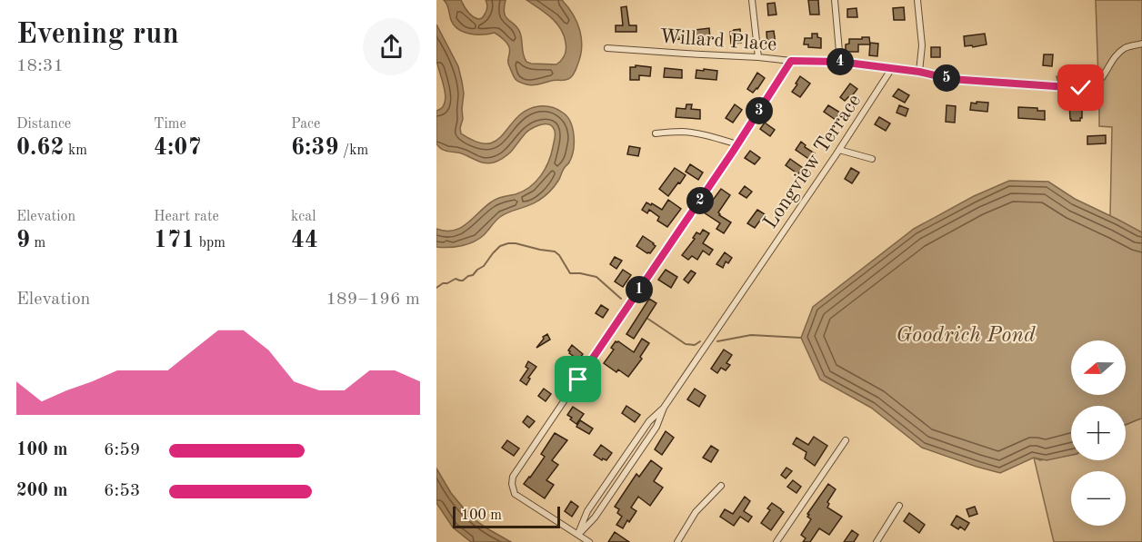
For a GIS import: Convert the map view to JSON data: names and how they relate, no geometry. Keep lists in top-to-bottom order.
{
  "streets": {
    "street": ["Willard Place", "Longview Terrace"]
  },
  "crossings": [
    ["Willard Place", "Longview Terrace"]
  ],
  "water": ["Goodrich Pond"],
  "scale_bar": "100 m",
  "north": "left",
  "page": {
    "heading": ["Evening run", "18:31"],
    "pins": [
      "4",
      "5",
      "3",
      "2",
      "1"
    ],
    "stats": [
      ["Distance", "0.62 km"],
      ["Time", "4:07"],
      ["Pace", "6:39 /km"],
      ["Elevation", "9 m"],
      ["Heart rate", "171 bpm"],
      ["kcal", "44"]
    ],
    "chart": ["Elevation", "189–196 m"],
    "map_buttons": ["+", "−"],
    "list": [
      {
        "name": "100 m",
        "note": "6:59"
      },
      {
        "name": "200 m",
        "note": "6:53"
      }
    ],
    "scale": "100 m"
  }
}
